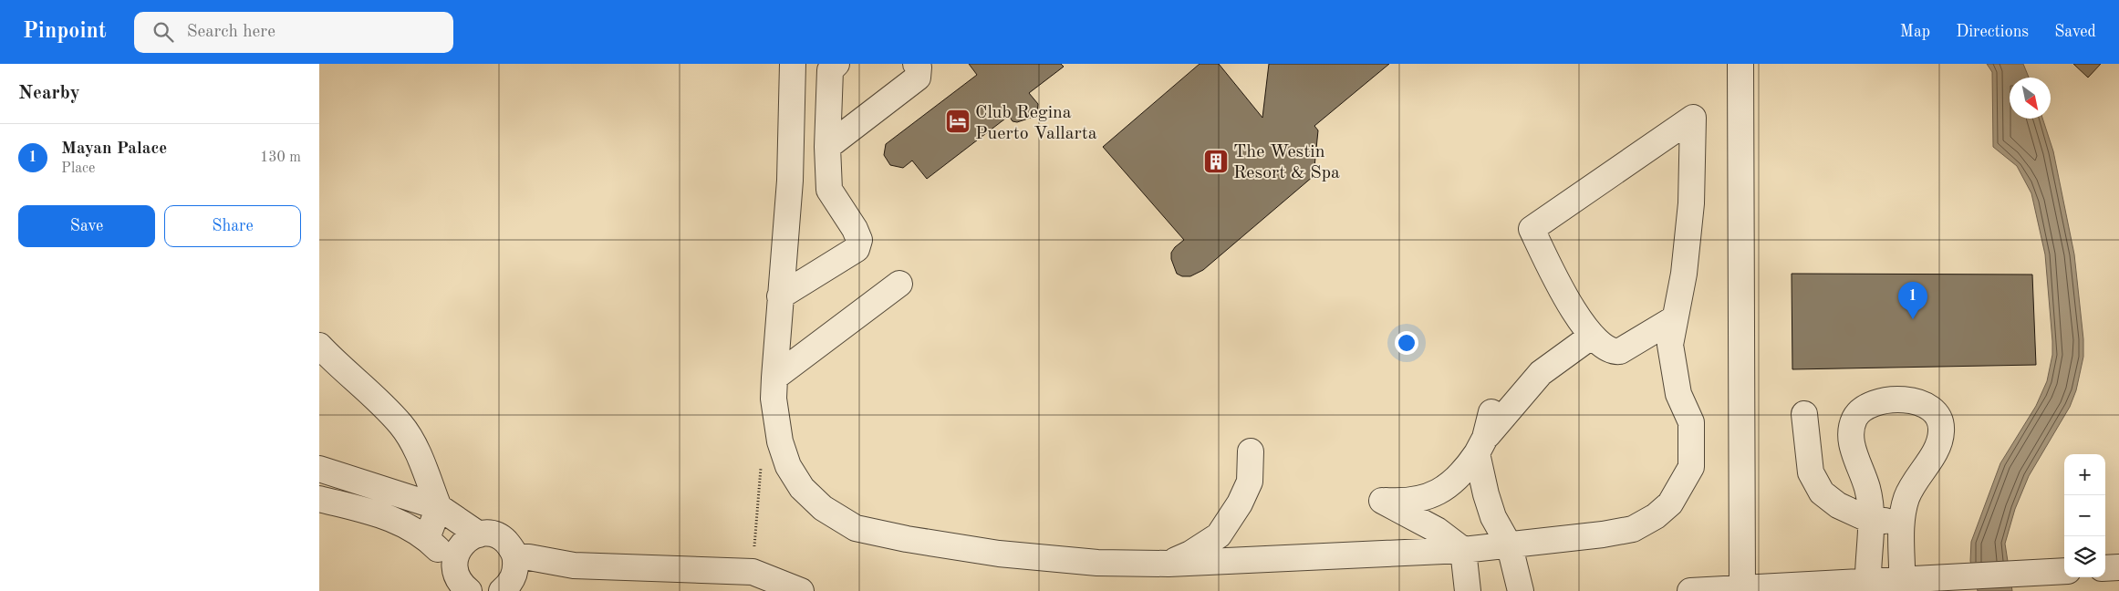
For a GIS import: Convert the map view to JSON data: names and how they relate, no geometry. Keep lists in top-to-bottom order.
{
  "places": {
    "hotel": ["Club Regina Puerto Vallarta"],
    "building": ["The Westin Resort & Spa"]
  },
  "north": "bottom right",
  "page": {
    "header": "Pinpoint",
    "search": "Search here",
    "nav": ["Map", "Directions", "Saved"],
    "heading": "Nearby",
    "list": [
      {
        "mark": "1",
        "name": "Mayan Palace",
        "note": "Place",
        "value": "130 m"
      }
    ],
    "buttons": ["Save", "Share"],
    "pins": "1",
    "map_buttons": ["+", "−"]
  }
}
